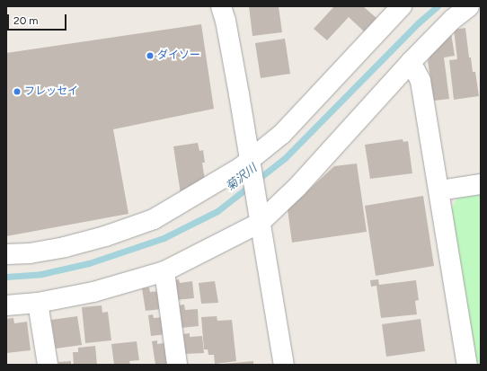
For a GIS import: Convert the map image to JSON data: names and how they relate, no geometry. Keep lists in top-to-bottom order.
{
  "water": ["菊沢川"],
  "places": ["ダイソー", "フレッセイ"],
  "scale_bar": "20 m"
}
